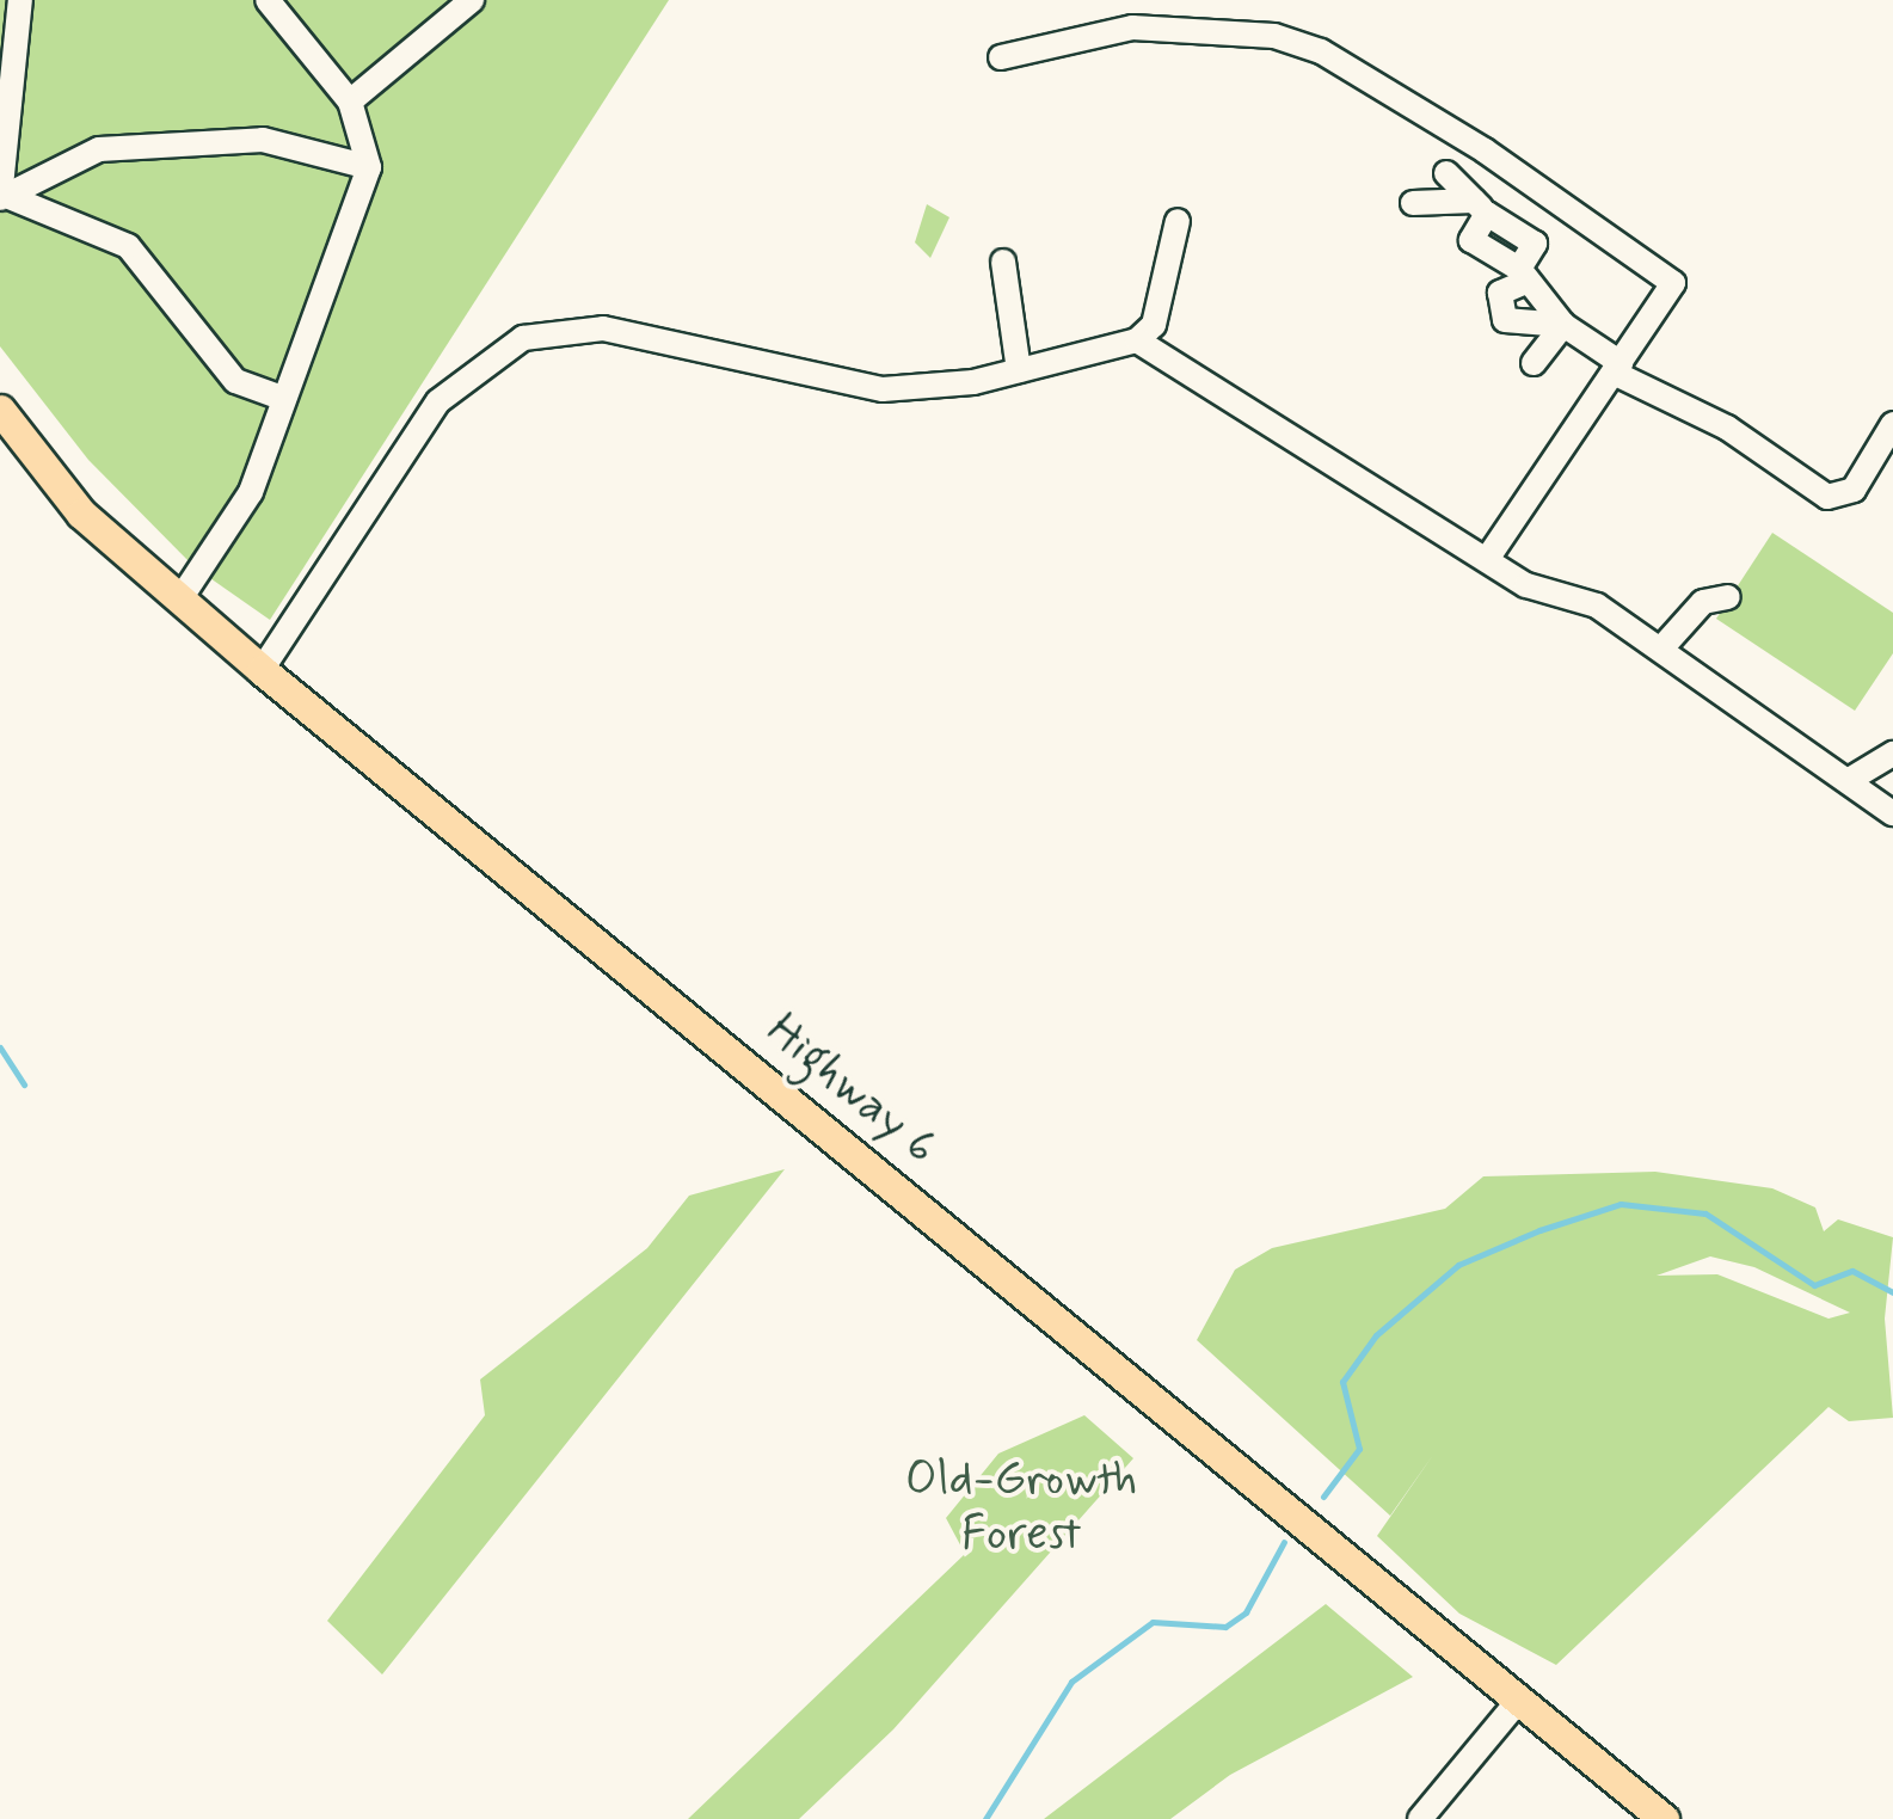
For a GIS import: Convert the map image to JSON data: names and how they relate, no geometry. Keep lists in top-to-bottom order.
{
  "streets": {
    "main road": ["Highway 6"]
  },
  "parks": ["Old-Growth Forest"]
}
